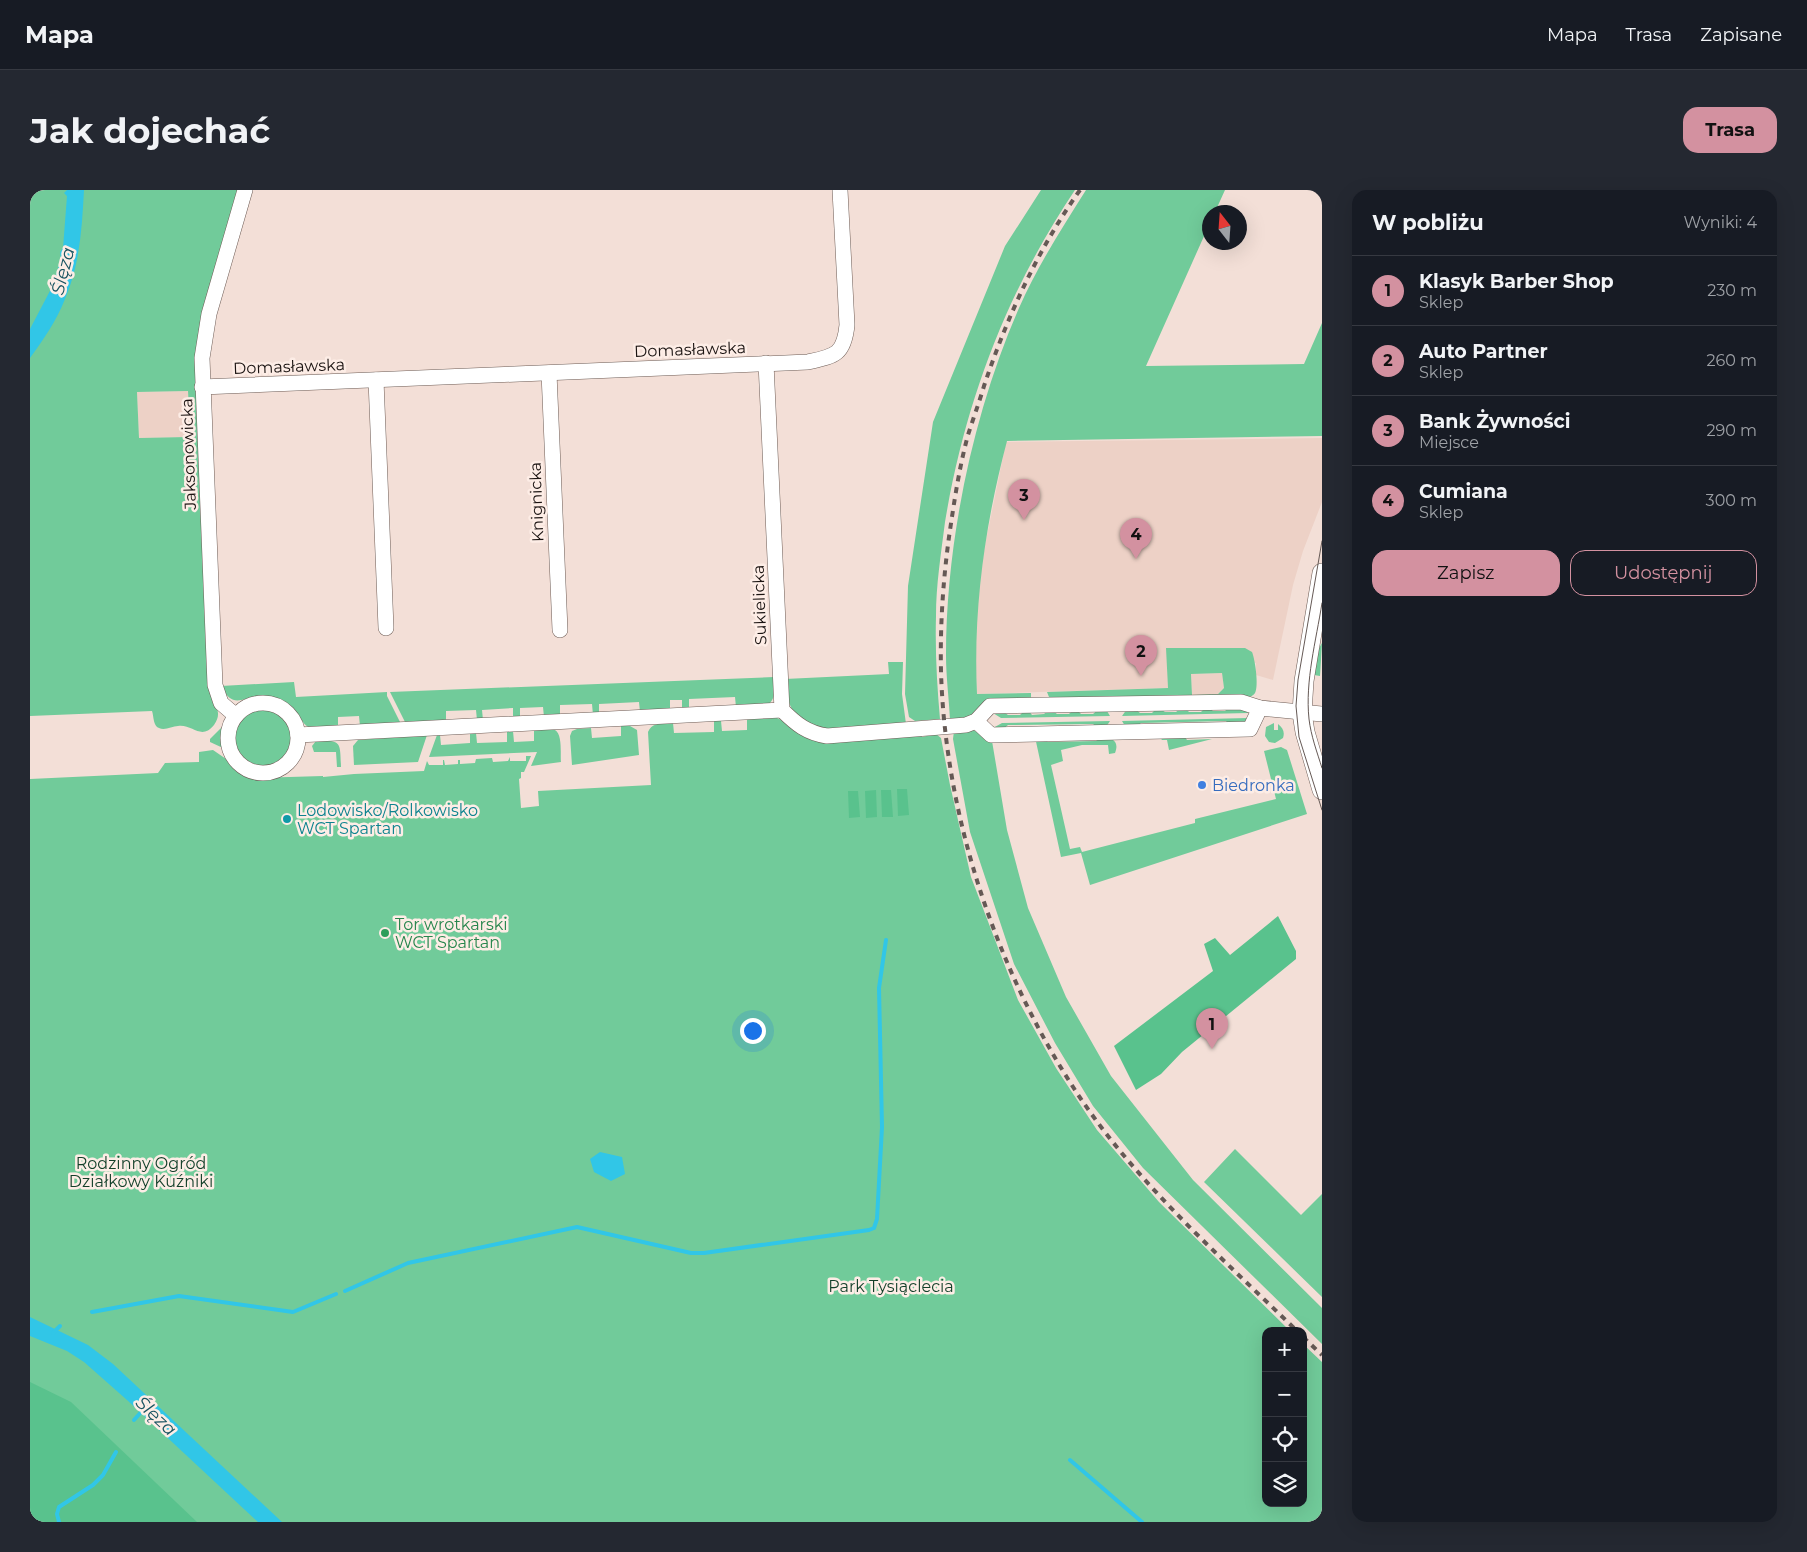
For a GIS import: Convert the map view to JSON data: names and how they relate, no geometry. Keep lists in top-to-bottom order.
{
  "streets": {
    "street": [
      "Domasławska",
      "Jaksonowicka",
      "Knignicka",
      "Sukielicka"
    ]
  },
  "crossings": [
    ["Domasławska", "Jaksonowicka"],
    ["Domasławska", "Knignicka"],
    ["Domasławska", "Sukielicka"]
  ],
  "water": ["Ślęza"],
  "parks": ["Rodzinny Ogród Działkowy Kuźniki", "Park Tysiąclecia"],
  "places": ["Biedronka", "Lodowisko/Rolkowisko WCT Spartan", "Tor wrotkarski WCT Spartan"],
  "north": "top",
  "page": {
    "header": "Mapa",
    "nav": ["Mapa", "Trasa", "Zapisane"],
    "buttons": [
      "Trasa",
      ["Zapisz", "Udostępnij"]
    ],
    "title": "Jak dojechać",
    "heading": ["W pobliżu", "Wyniki: 4"],
    "list": [
      {
        "mark": "1",
        "name": "Klasyk Barber Shop",
        "note": "Sklep",
        "value": "230 m"
      },
      {
        "mark": "2",
        "name": "Auto Partner",
        "note": "Sklep",
        "value": "260 m"
      },
      {
        "mark": "3",
        "name": "Bank Żywności",
        "note": "Miejsce",
        "value": "290 m"
      },
      {
        "mark": "4",
        "name": "Cumiana",
        "note": "Sklep",
        "value": "300 m"
      }
    ],
    "pins": [
      "3",
      "4",
      "2",
      "1"
    ],
    "map_buttons": ["+", "−"]
  }
}
